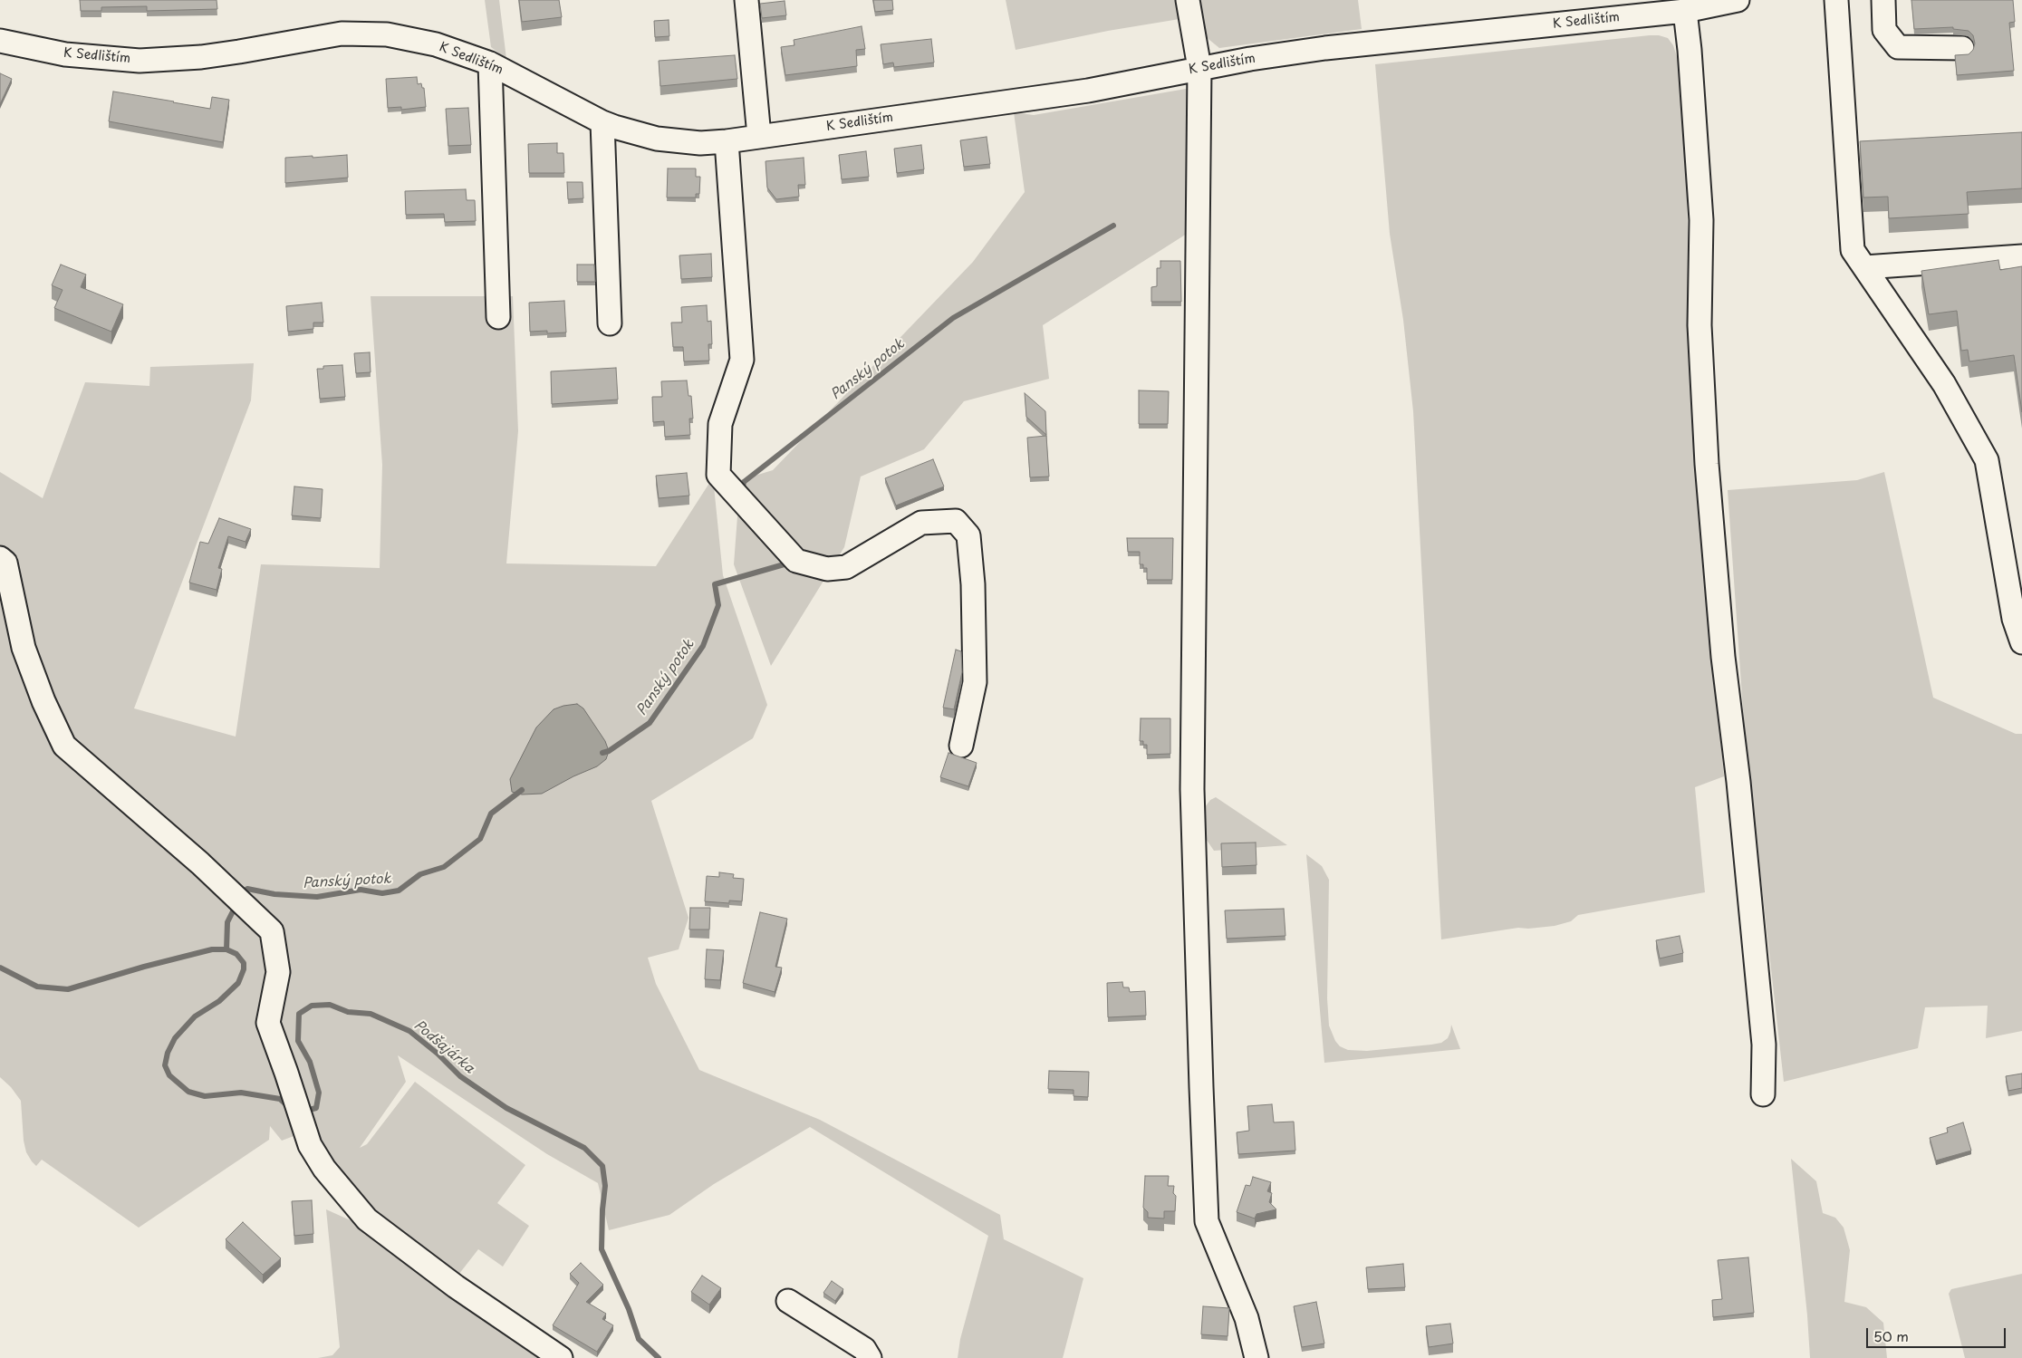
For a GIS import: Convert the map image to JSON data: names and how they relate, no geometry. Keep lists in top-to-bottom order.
{
  "streets": {
    "street": ["K Sedlištím"]
  },
  "water": ["Panský potok", "Podšajárka"],
  "scale_bar": "50 m"
}
